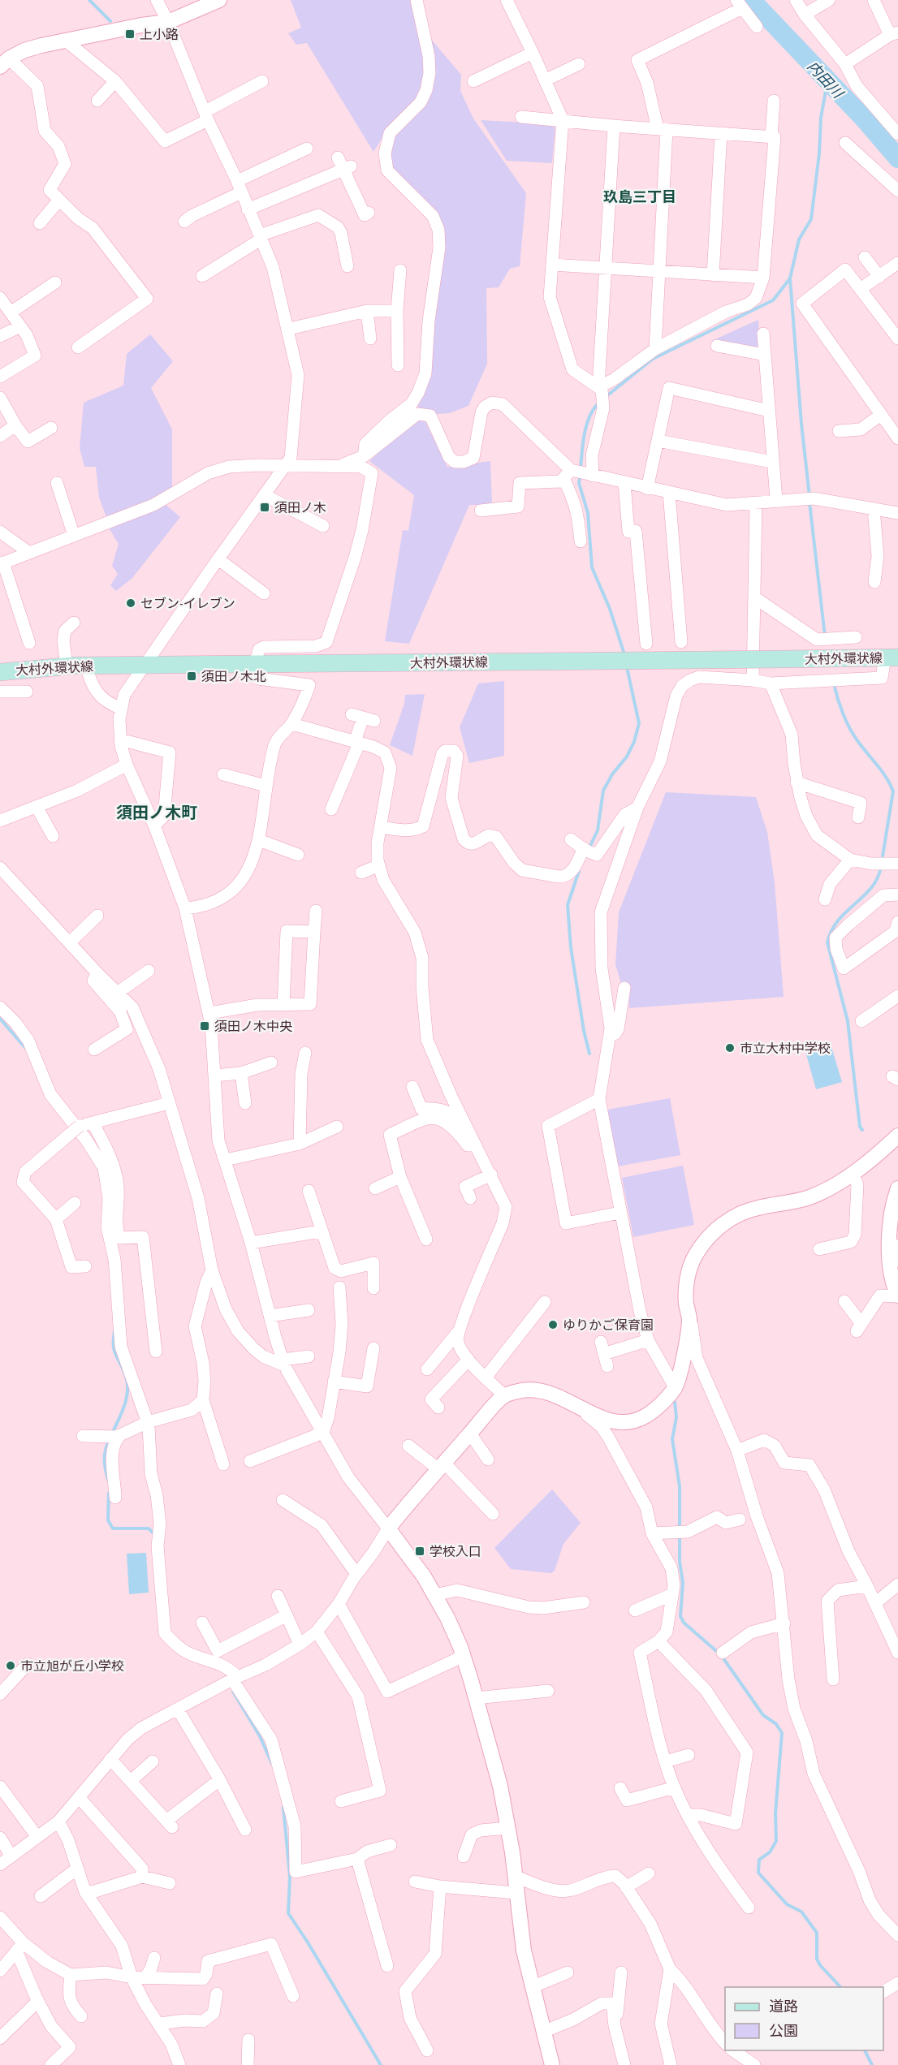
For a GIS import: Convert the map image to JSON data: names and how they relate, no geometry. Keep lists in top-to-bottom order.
{
  "streets": {
    "main road": ["大村外環状線"]
  },
  "districts": ["玖島三丁目", "須田ノ木町"],
  "water": ["内田川"],
  "places": {
    "transit": [
      "上小路",
      "須田ノ木",
      "須田ノ木北",
      "須田ノ木中央",
      "学校入口"
    ],
    "other": [
      "セブン-イレブン",
      "市立大村中学校",
      "ゆりかご保育園",
      "市立旭が丘小学校"
    ]
  },
  "legend": ["道路", "公園"]
}
